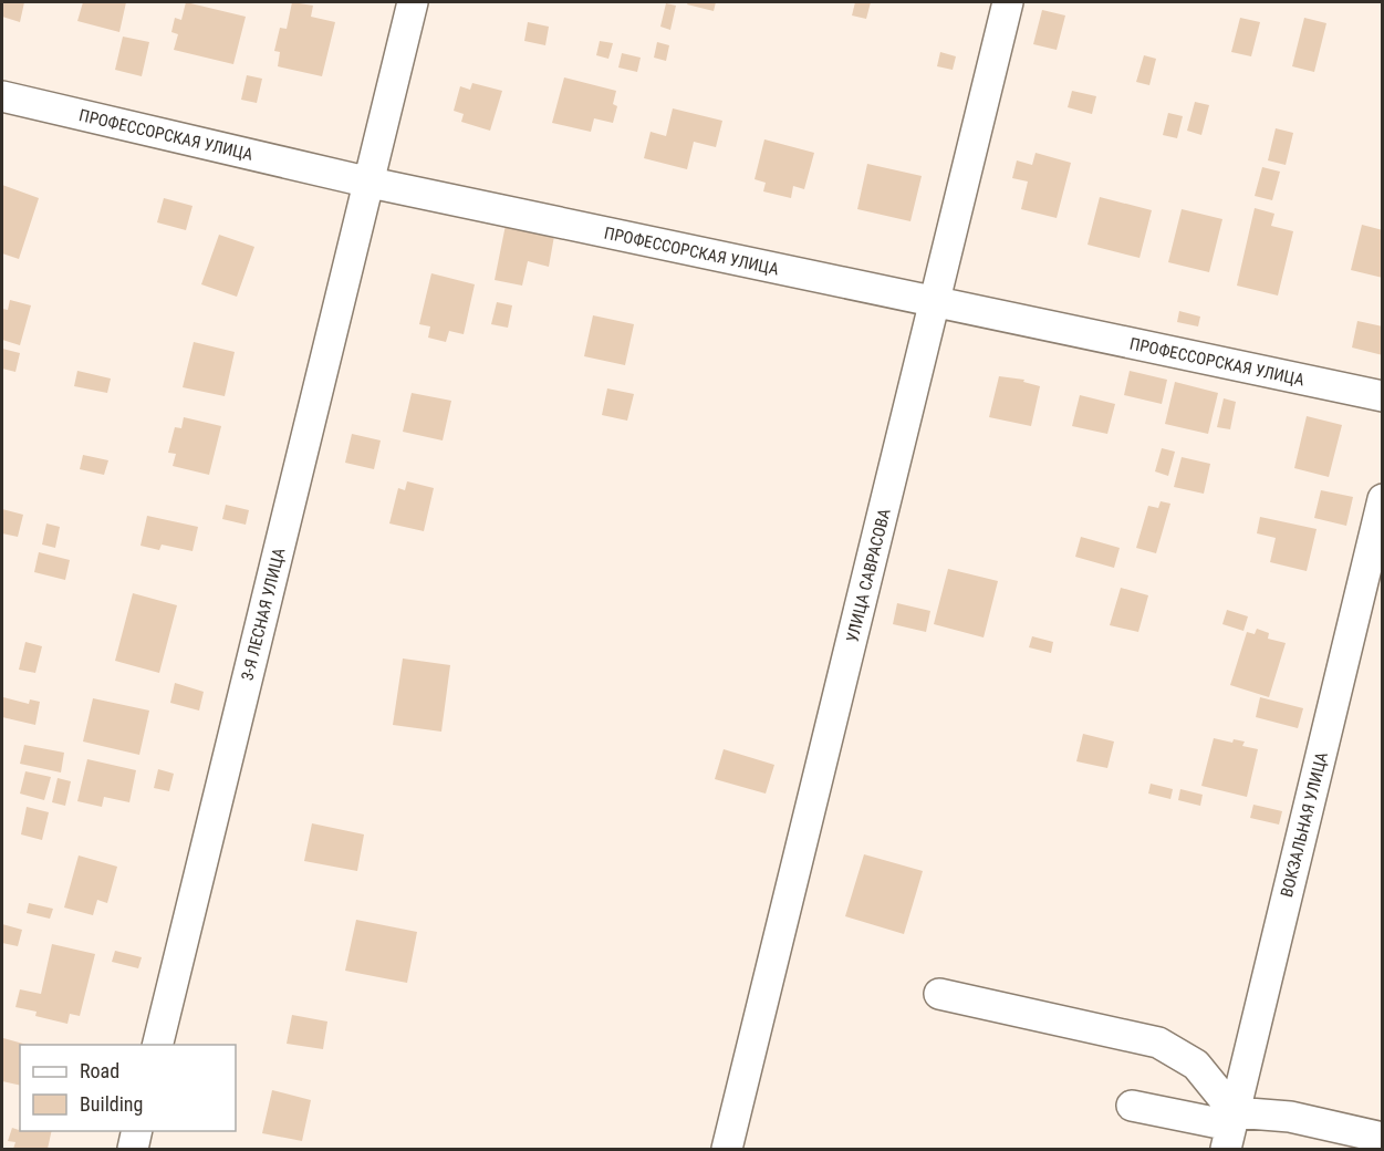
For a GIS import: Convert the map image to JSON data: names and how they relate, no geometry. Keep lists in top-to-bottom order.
{
  "streets": {
    "street": [
      "ПРОФЕССОРСКАЯ УЛИЦА",
      "УЛИЦА САВРАСОВА",
      "3-Я ЛЕСНАЯ УЛИЦА",
      "ВОКЗАЛЬНАЯ УЛИЦА"
    ]
  },
  "crossings": [
    ["ПРОФЕССОРСКАЯ УЛИЦА", "УЛИЦА САВРАСОВА"],
    ["ПРОФЕССОРСКАЯ УЛИЦА", "3-Я ЛЕСНАЯ УЛИЦА"]
  ],
  "legend": ["Road", "Building"]
}
